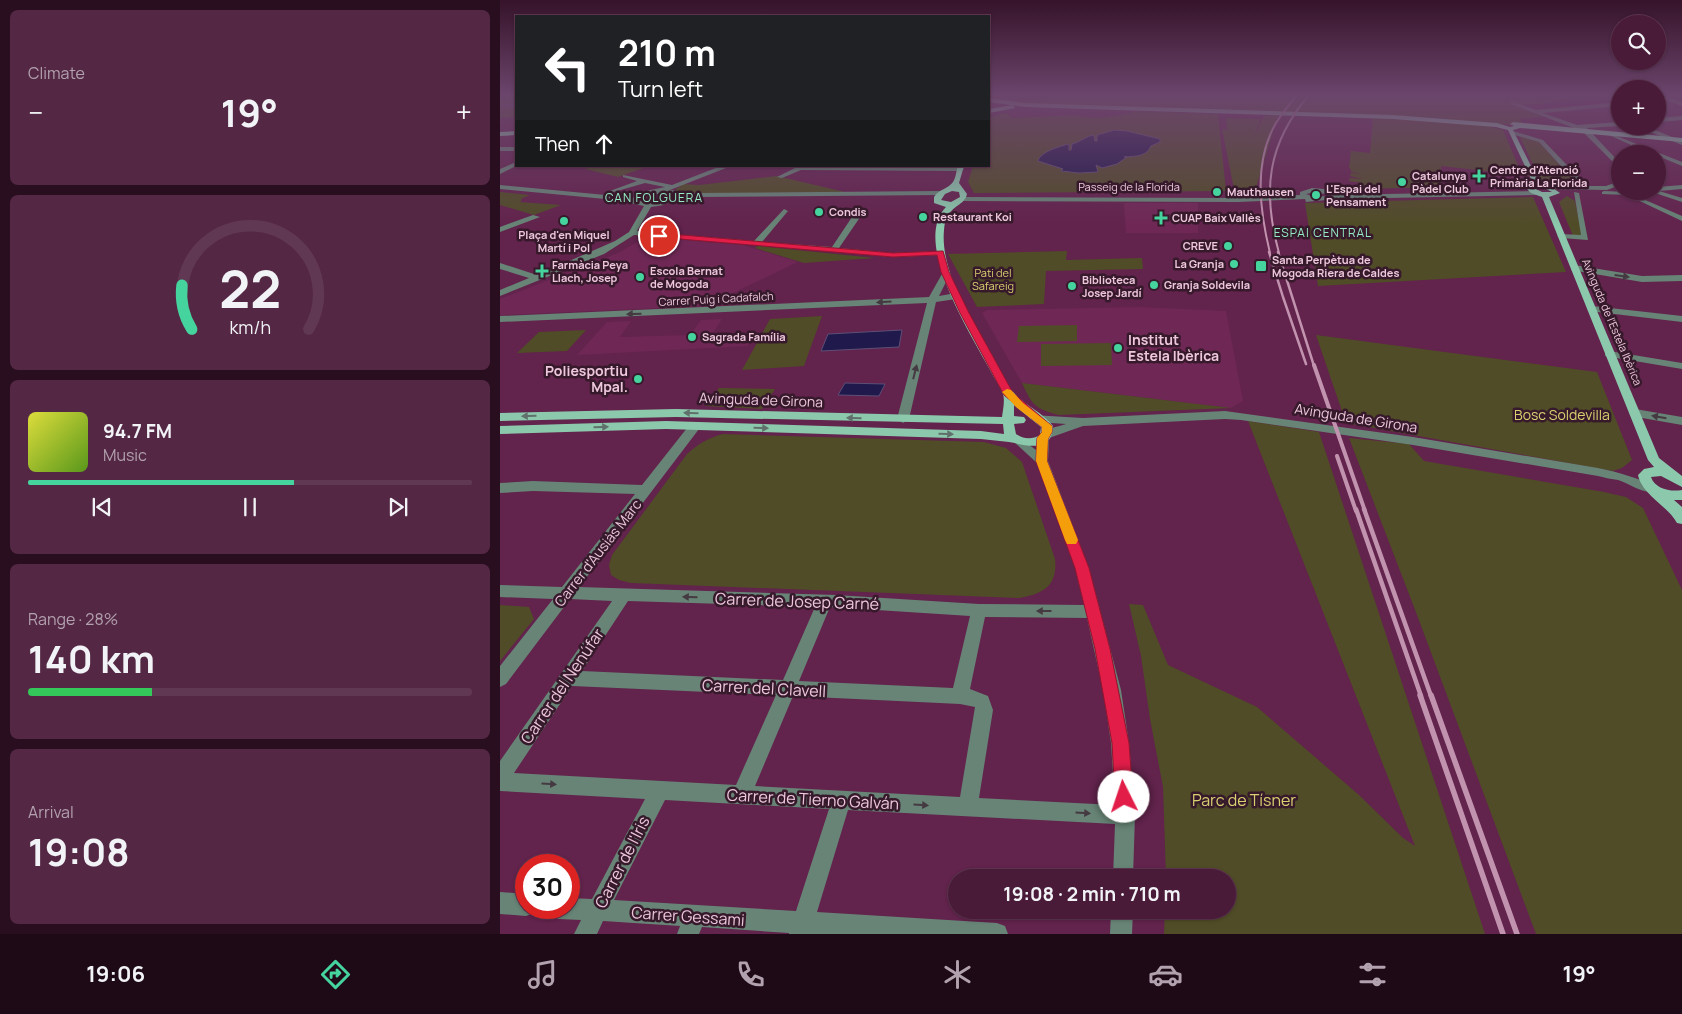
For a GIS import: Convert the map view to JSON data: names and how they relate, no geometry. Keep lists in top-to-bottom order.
{
  "streets": {
    "main road": ["Avinguda de l'Estela Ibèrica", "Avinguda de Girona"],
    "street": [
      "Passeig de la Florida",
      "Carrer Puig i Cadafalch",
      "Carrer d'Ausiàs Marc",
      "Carrer de Josep Carné",
      "Carrer del Nenúfar",
      "Carrer del Clavell",
      "Carrer de Tierno Galván",
      "Carrer de l'Iris",
      "Carrer Gessami"
    ]
  },
  "crossings": [
    ["Passeig de la Florida", "Avinguda de l'Estela Ibèrica"],
    ["Avinguda de l'Estela Ibèrica", "Avinguda de Girona"],
    ["Avinguda de Girona", "Carrer d'Ausiàs Marc"],
    ["Carrer d'Ausiàs Marc", "Carrer de Josep Carné"],
    ["Carrer de Josep Carné", "Carrer del Nenúfar"],
    ["Carrer del Nenúfar", "Carrer del Clavell"],
    ["Carrer del Clavell", "Carrer de Tierno Galván"],
    ["Carrer de Tierno Galván", "Carrer de l'Iris"],
    ["Carrer de l'Iris", "Carrer Gessami"]
  ],
  "one_way": ["Carrer de Josep Carné", "Carrer de Tierno Galván"],
  "districts": ["CAN FOLGUERA", "ESPAI CENTRAL"],
  "parks": ["Pati del Safareig", "Bosc Soldevilla", "Parc de Tísner"],
  "places": {
    "health": ["Centre d'Atenció Primària La Florida", "CUAP Baix Vallès", "Farmàcia Peya Llach, Josep"],
    "other": [
      "Catalunya Pàdel Club",
      "Mauthausen",
      "L'Espai del Pensament",
      "Condis",
      "Restaurant Koi",
      "Plaça d'en Miquel Martí i Pol",
      "CREVE",
      "La Granja",
      "Escola Bernat de Mogoda",
      "Granja Soldevila",
      "Biblioteca Josep Jardí",
      "Sagrada Família",
      "Institut Estela Ibèrica",
      "Poliesportiu Mpal."
    ],
    "transit": ["Santa Perpètua de Mogoda Riera de Caldes"]
  },
  "page": {
    "tile": [
      "Climate",
      ["Range · 28%", "140 km"],
      ["Arrival", "19:08"]
    ],
    "map_buttons": ["+", "−"],
    "turn": ["210 m", "Turn left"],
    "heat": ["−", "19°", "+"],
    "then": "Then",
    "song": ["94.7 FM", "Music"],
    "limit": "30",
    "trip": "19:08 · 2 min · 710 m",
    "tabs": ["19:06", "19°"],
    "gauge": ["22", "km/h"]
  }
}
